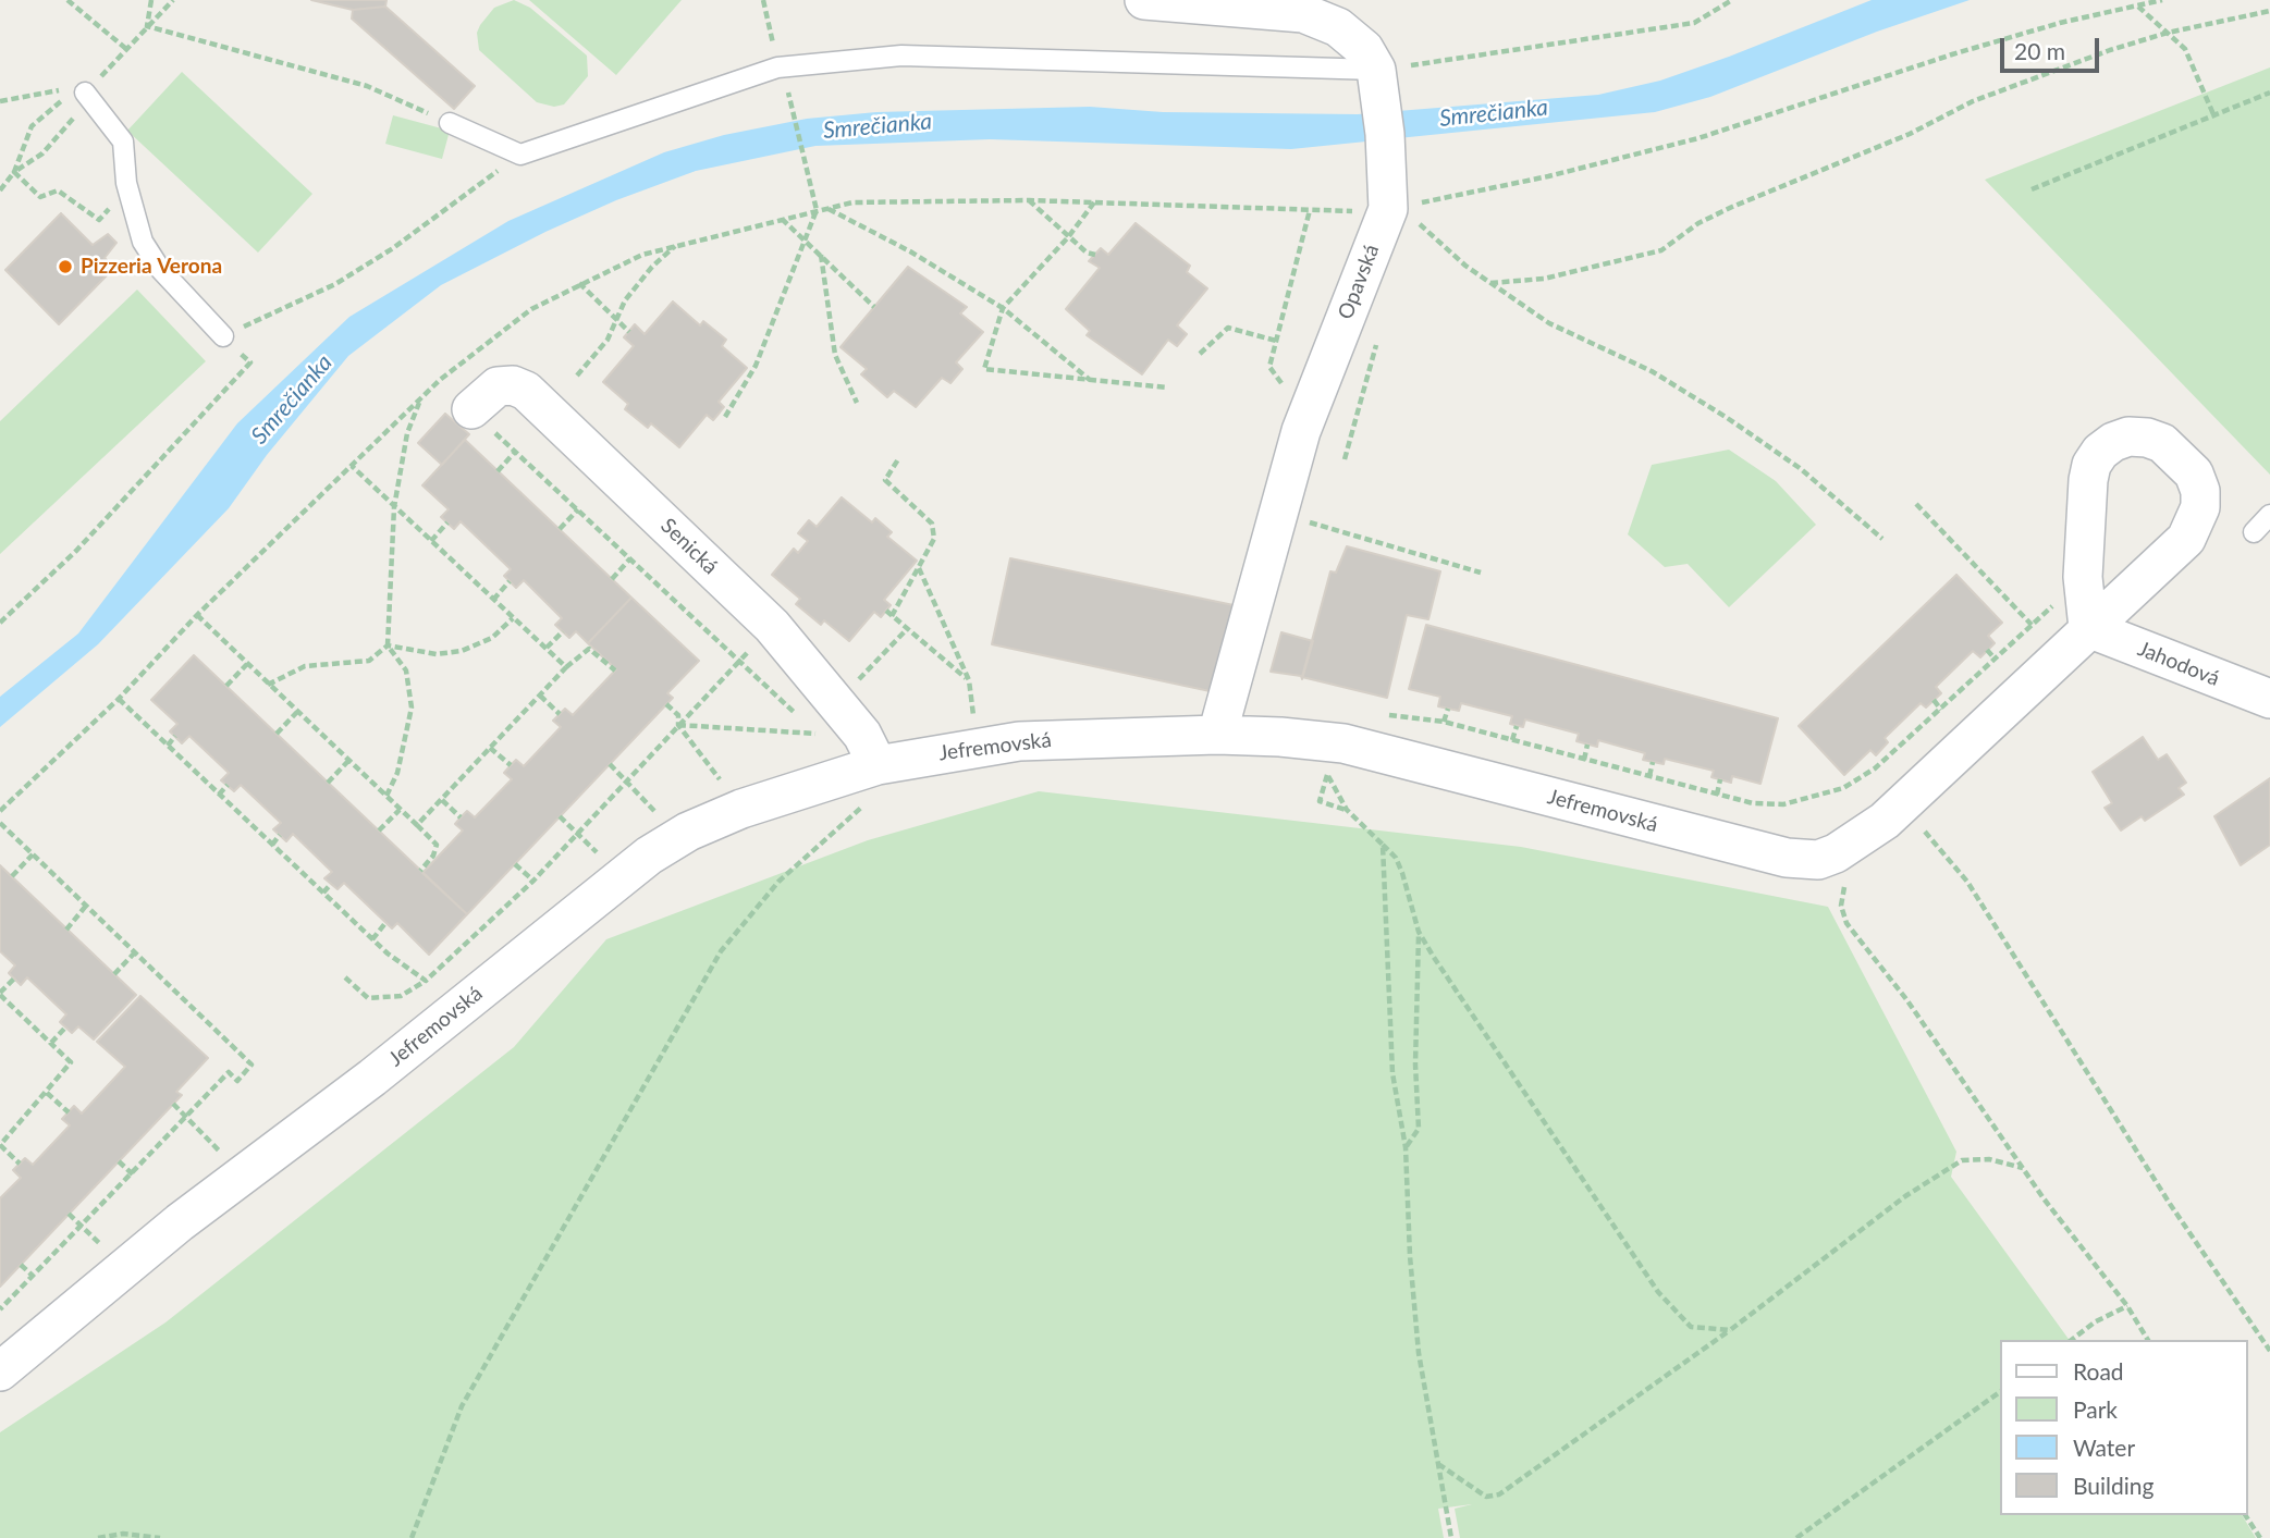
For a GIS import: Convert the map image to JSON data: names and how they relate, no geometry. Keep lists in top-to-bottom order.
{
  "streets": {
    "street": [
      "Opavská",
      "Senická",
      "Jahodová",
      "Jefremovská"
    ]
  },
  "crossings": [
    ["Opavská", "Jefremovská"],
    ["Senická", "Jefremovská"],
    ["Jahodová", "Jefremovská"]
  ],
  "water": ["Smrečianka"],
  "places": ["Pizzeria Verona"],
  "legend": [
    "Road",
    "Park",
    "Water",
    "Building"
  ],
  "scale_bar": "20 m"
}
